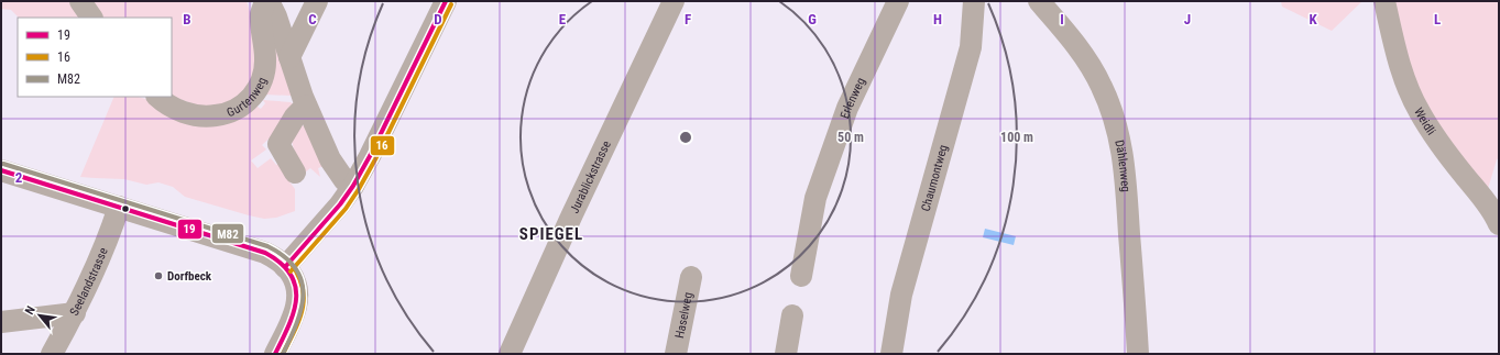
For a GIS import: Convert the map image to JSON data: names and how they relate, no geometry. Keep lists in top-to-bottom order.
{
  "streets": {
    "street": [
      "Gurtenweg",
      "Erlenweg",
      "Weidli",
      "Dählenweg",
      "Jurablickstrasse",
      "Chaumontweg",
      "Seelandstrasse",
      "Haselweg"
    ]
  },
  "districts": ["SPIEGEL"],
  "places": ["Dorfbeck"],
  "lines": ["transit line 19", "transit line 16", "transit line M82"],
  "legend": ["19", "16", "M82"],
  "north": "top left",
  "grid": {
    "columns": [
      "B",
      "C",
      "D",
      "E",
      "F",
      "G",
      "H",
      "I",
      "J",
      "K",
      "L"
    ],
    "rows": ["2"]
  },
  "rings": ["50 m", "100 m"]
}
